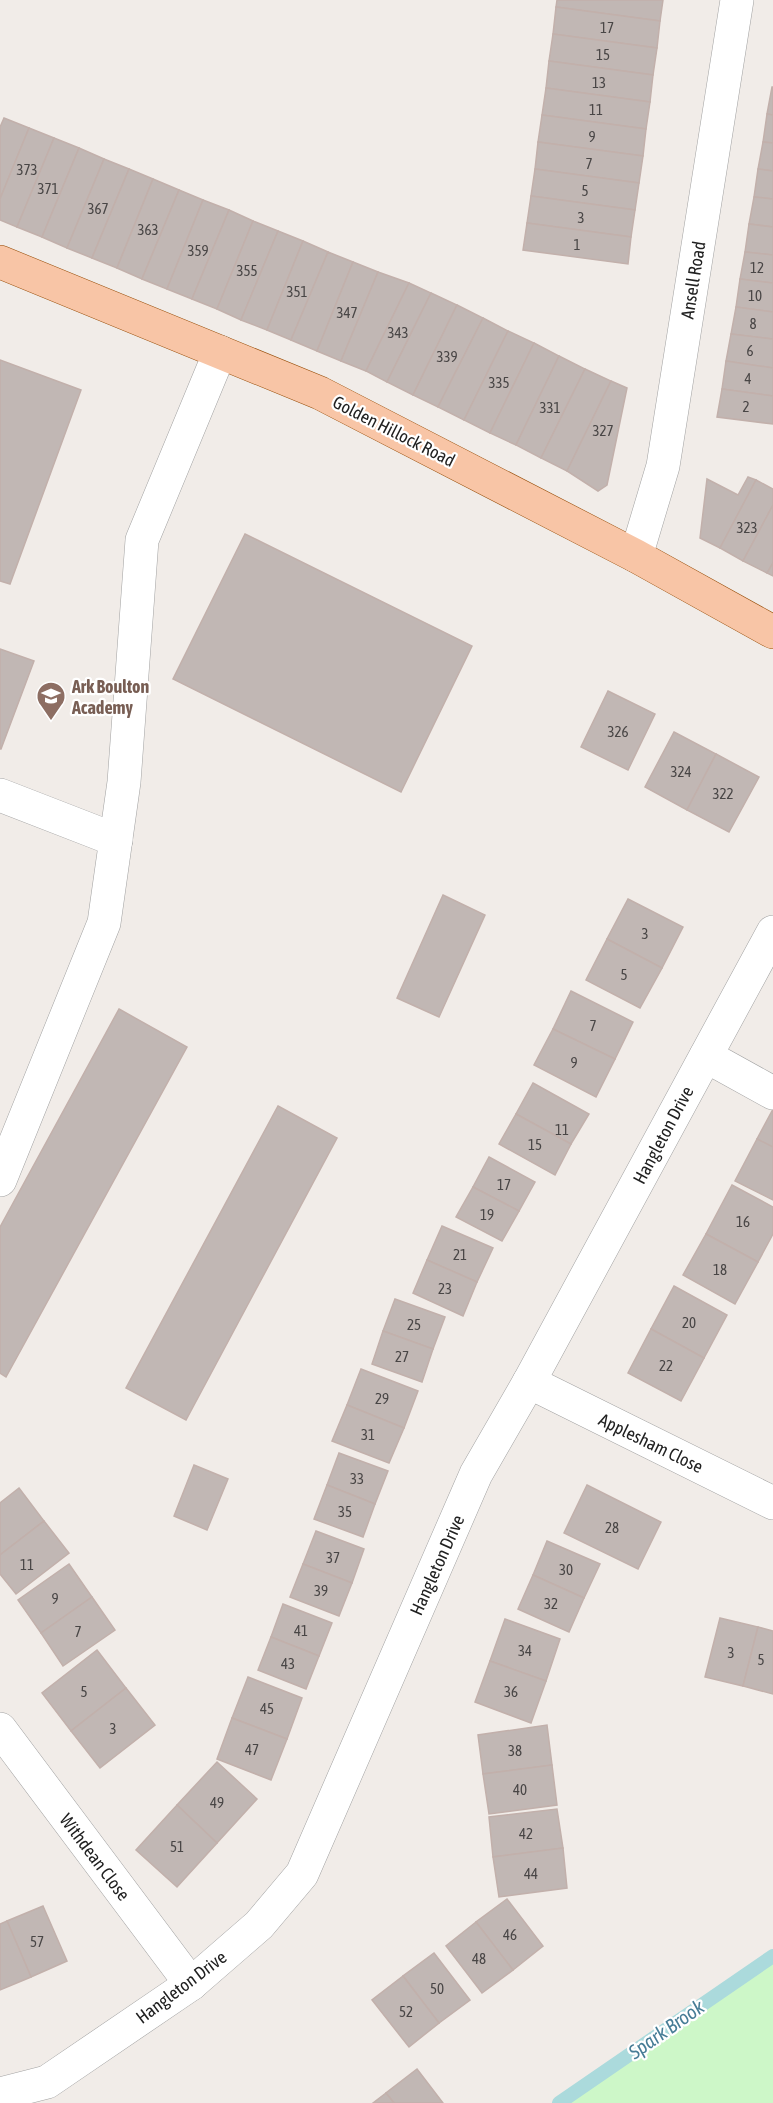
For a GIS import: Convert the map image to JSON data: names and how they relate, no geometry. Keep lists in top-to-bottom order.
{
  "streets": {
    "main road": ["Golden Hillock Road"],
    "street": [
      "Ansell Road",
      "Hangleton Drive",
      "Applesham Close",
      "Withdean Close"
    ]
  },
  "crossings": [
    ["Ansell Road", "Golden Hillock Road"],
    ["Hangleton Drive", "Applesham Close"],
    ["Hangleton Drive", "Withdean Close"]
  ],
  "water": ["Spark Brook"],
  "places": {
    "school or university": ["Ark Boulton Academy"]
  },
  "house_numbers": [
    "17",
    "15",
    "13",
    "11",
    "9",
    "7",
    "373",
    "371",
    "5",
    "367",
    "3",
    "363",
    "1",
    "359",
    "12",
    "355",
    "351",
    "10",
    "347",
    "8",
    "343",
    "6",
    "339",
    "4",
    "335",
    "2",
    "331",
    "327",
    "323",
    "326",
    "324",
    "322",
    "3",
    "5",
    "7",
    "9",
    "11",
    "15",
    "17",
    "19",
    "16",
    "21",
    "18",
    "23",
    "20",
    "25",
    "27",
    "22",
    "29",
    "31",
    "33",
    "35",
    "28",
    "37",
    "11",
    "30",
    "39",
    "9",
    "32",
    "41",
    "7",
    "34",
    "3",
    "5",
    "43",
    "5",
    "36",
    "45",
    "3",
    "47",
    "38",
    "40",
    "49",
    "42",
    "51",
    "44",
    "46",
    "57",
    "48",
    "50",
    "52"
  ]
}
